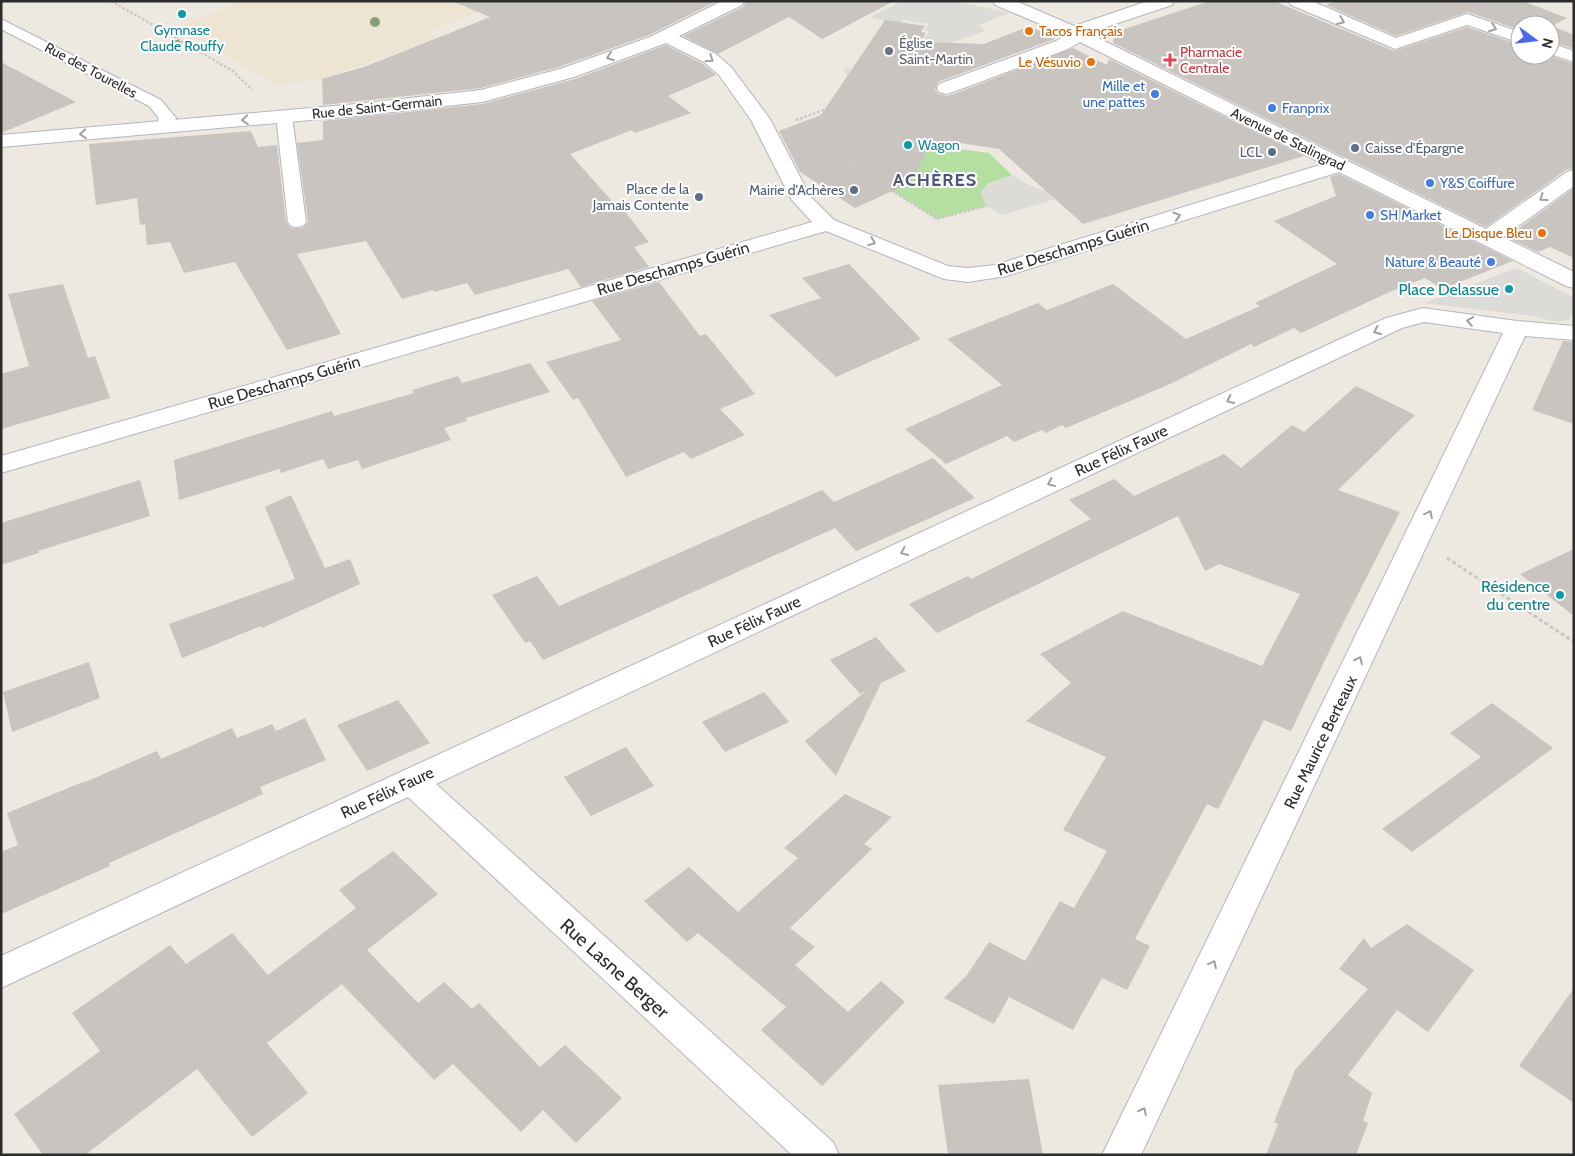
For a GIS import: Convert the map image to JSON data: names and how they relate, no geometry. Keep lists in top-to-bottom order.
{
  "streets": {
    "street": [
      "Rue de Saint-Germain",
      "Avenue de Stalingrad",
      "Rue Deschamps Guérin",
      "Rue Félix Faure",
      "Rue Maurice Berteaux",
      "Rue Lasne Berger"
    ],
    "lane": ["Rue des Tourelles"]
  },
  "crossings": [
    ["Rue des Tourelles", "Rue de Saint-Germain"],
    ["Avenue de Stalingrad", "Rue Deschamps Guérin"],
    ["Rue Félix Faure", "Rue Maurice Berteaux"],
    ["Rue Félix Faure", "Rue Lasne Berger"]
  ],
  "one_way": ["Rue de Saint-Germain", "Rue Félix Faure", "Rue Maurice Berteaux"],
  "districts": ["ACHÈRES"],
  "places": {
    "other": [
      "Gymnase Claude Rouffy",
      "Tacos Français",
      "Église Saint-Martin",
      "Le Vésuvio",
      "Mille et une pattes",
      "Franprix",
      "Wagon",
      "Caisse d'Épargne",
      "LCL",
      "Y&S Coiffure",
      "Mairie d'Achères",
      "Place de la Jamais Contente",
      "SH Market",
      "Le Disque Bleu",
      "Nature & Beauté",
      "Place Delassue",
      "Résidence du centre"
    ],
    "health": ["Pharmacie Centrale"]
  },
  "north": "right"
}
